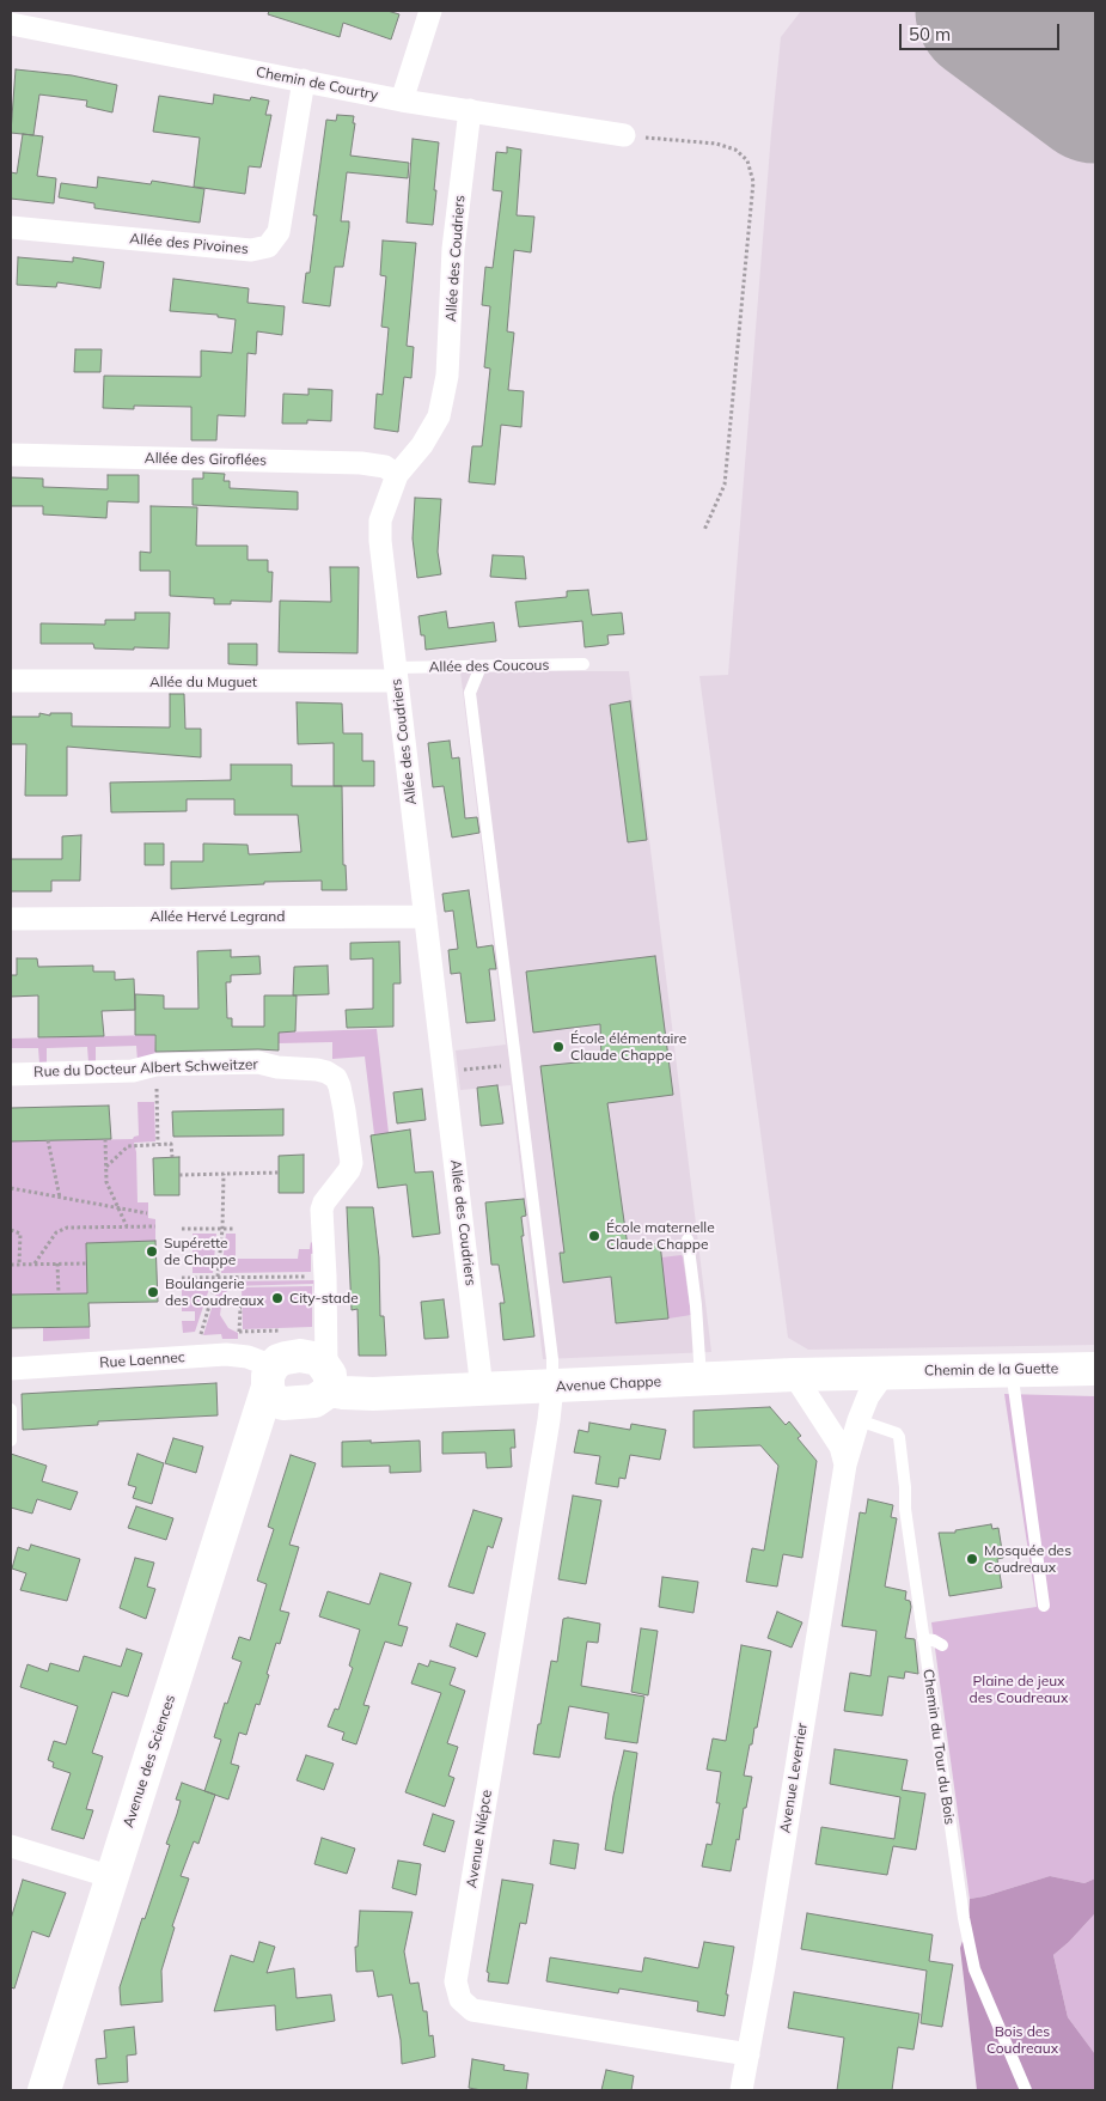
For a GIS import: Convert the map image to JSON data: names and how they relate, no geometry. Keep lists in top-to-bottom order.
{
  "streets": {
    "street": [
      "Chemin de Courtry",
      "Allée des Pivoines",
      "Allée des Coudriers",
      "Allée des Giroflées",
      "Allée du Muguet",
      "Allée Hervé Legrand",
      "Rue du Docteur Albert Schweitzer",
      "Rue Laennec",
      "Chemin de la Guette",
      "Avenue Chappe",
      "Avenue des Sciences",
      "Avenue Leverrier",
      "Avenue Niépce"
    ],
    "lane": ["Allée des Coucous", "Chemin du Tour du Bois"]
  },
  "crossings": [
    ["Chemin de Courtry", "Allée des Pivoines"],
    ["Chemin de Courtry", "Allée des Coudriers"],
    ["Allée des Coudriers", "Allée des Giroflées"],
    ["Allée des Coudriers", "Allée des Coucous"],
    ["Allée des Coudriers", "Allée du Muguet"],
    ["Allée des Coudriers", "Allée Hervé Legrand"],
    ["Allée des Coudriers", "Avenue Chappe"],
    ["Allée des Coucous", "Allée du Muguet"],
    ["Rue du Docteur Albert Schweitzer", "Rue Laennec"],
    ["Rue du Docteur Albert Schweitzer", "Avenue Chappe"],
    ["Rue du Docteur Albert Schweitzer", "Avenue des Sciences"],
    ["Rue Laennec", "Avenue Chappe"],
    ["Rue Laennec", "Avenue des Sciences"],
    ["Chemin de la Guette", "Avenue Chappe"],
    ["Chemin de la Guette", "Avenue Leverrier"],
    ["Avenue Chappe", "Avenue des Sciences"],
    ["Avenue Chappe", "Avenue Leverrier"],
    ["Avenue Chappe", "Avenue Niépce"],
    ["Chemin du Tour du Bois", "Avenue Leverrier"],
    ["Avenue Leverrier", "Avenue Niépce"]
  ],
  "parks": ["Plaine de jeux des Coudreaux", "Bois des Coudreaux"],
  "places": [
    "École élémentaire Claude Chappe",
    "École maternelle Claude Chappe",
    "Supérette de Chappe",
    "Boulangerie des Coudreaux",
    "City-stade",
    "Mosquée des Coudreaux"
  ],
  "scale_bar": "50 m"
}
